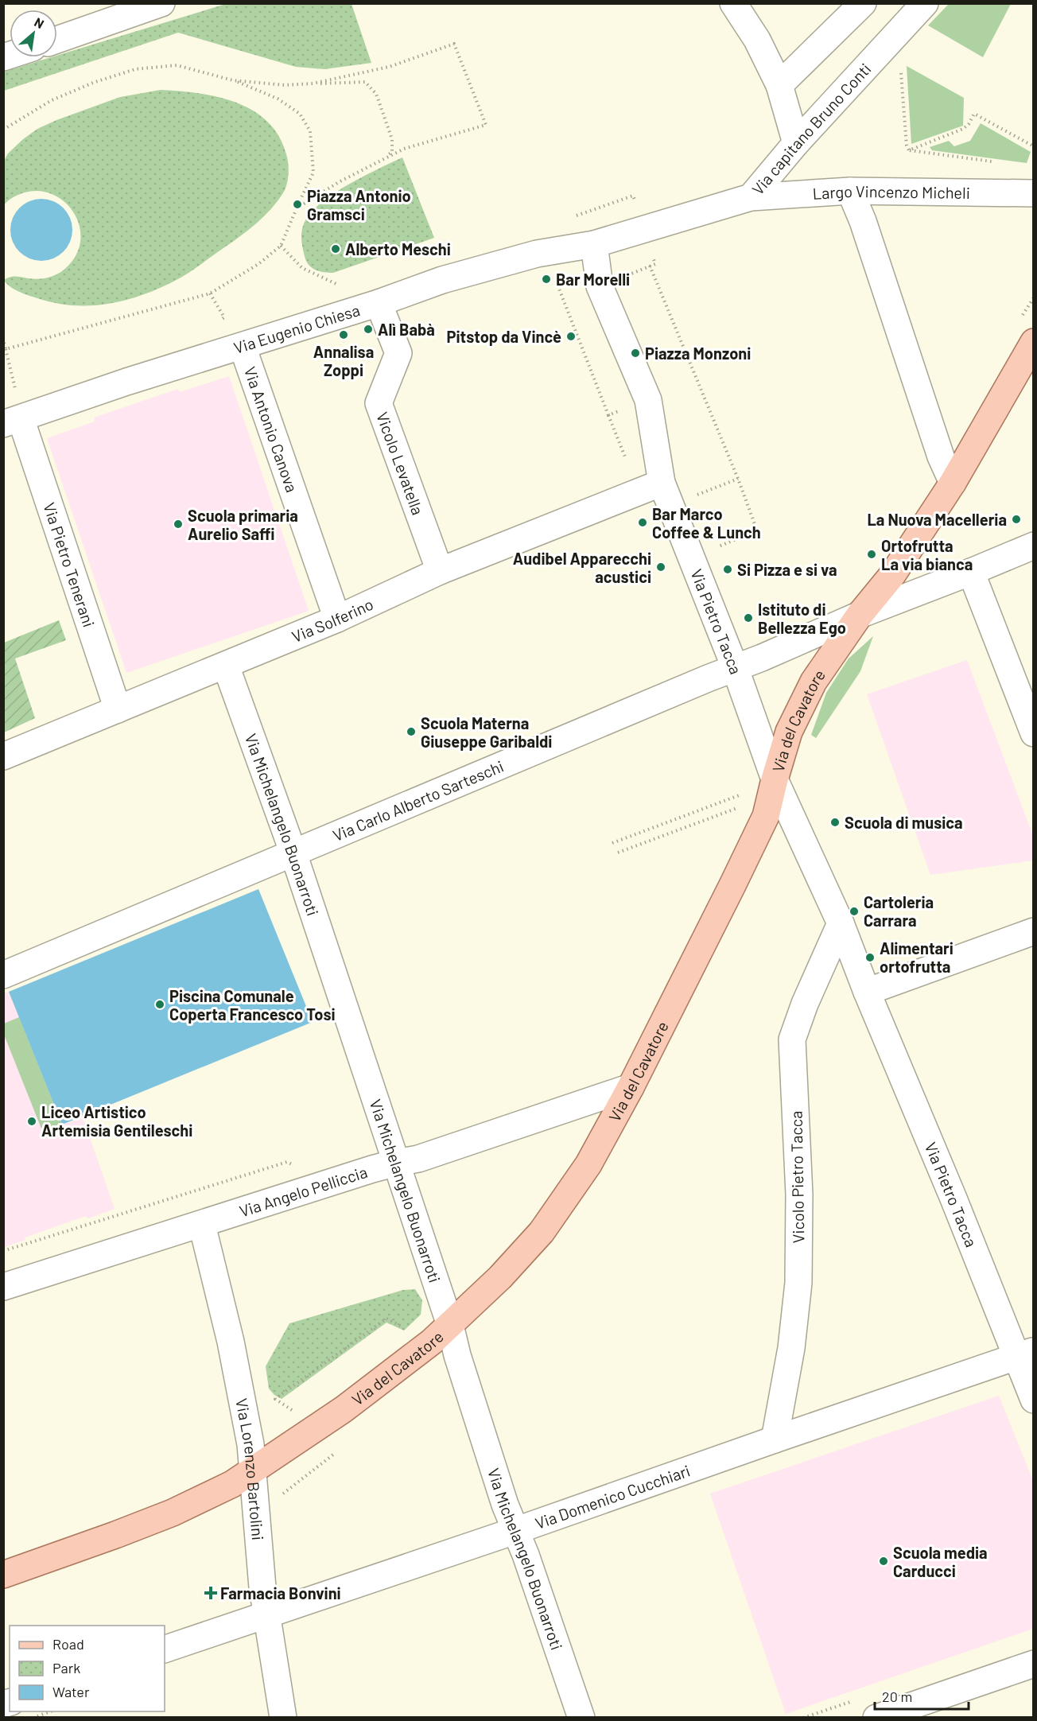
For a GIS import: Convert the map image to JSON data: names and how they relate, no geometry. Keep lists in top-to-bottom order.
{
  "streets": {
    "main road": ["Via del Cavatore"],
    "street": [
      "Via capitano Bruno Conti",
      "Largo Vincenzo Micheli",
      "Via Eugenio Chiesa",
      "Via Antonio Canova",
      "Vicolo Levatella",
      "Via Pietro Tenerani",
      "Via Solferino",
      "Via Pietro Tacca",
      "Via Carlo Alberto Sarteschi",
      "Via Michelangelo Buonarroti",
      "Vicolo Pietro Tacca",
      "Via Angelo Pelliccia",
      "Via Lorenzo Bartolini",
      "Via Domenico Cucchiari"
    ]
  },
  "crossings": [
    ["Via capitano Bruno Conti", "Largo Vincenzo Micheli"],
    ["Via capitano Bruno Conti", "Via Eugenio Chiesa"],
    ["Via capitano Bruno Conti", "Via Pietro Tacca"],
    ["Via Eugenio Chiesa", "Via Antonio Canova"],
    ["Via Eugenio Chiesa", "Vicolo Levatella"],
    ["Via Eugenio Chiesa", "Via Pietro Tenerani"],
    ["Via Eugenio Chiesa", "Via Pietro Tacca"],
    ["Via Antonio Canova", "Via Solferino"],
    ["Vicolo Levatella", "Via Solferino"],
    ["Via Pietro Tenerani", "Via Solferino"],
    ["Via Solferino", "Via Pietro Tacca"],
    ["Via Solferino", "Via Michelangelo Buonarroti"],
    ["Via Pietro Tacca", "Via del Cavatore"],
    ["Via Pietro Tacca", "Via Carlo Alberto Sarteschi"],
    ["Via Pietro Tacca", "Vicolo Pietro Tacca"],
    ["Via Pietro Tacca", "Via Domenico Cucchiari"],
    ["Via del Cavatore", "Via Carlo Alberto Sarteschi"],
    ["Via del Cavatore", "Via Michelangelo Buonarroti"],
    ["Via del Cavatore", "Via Angelo Pelliccia"],
    ["Via del Cavatore", "Via Lorenzo Bartolini"],
    ["Via Carlo Alberto Sarteschi", "Via Michelangelo Buonarroti"],
    ["Via Michelangelo Buonarroti", "Via Angelo Pelliccia"],
    ["Via Michelangelo Buonarroti", "Via Domenico Cucchiari"],
    ["Vicolo Pietro Tacca", "Via Domenico Cucchiari"],
    ["Via Angelo Pelliccia", "Via Lorenzo Bartolini"],
    ["Via Lorenzo Bartolini", "Via Domenico Cucchiari"]
  ],
  "places": {
    "other": [
      "Piazza Antonio Gramsci",
      "Alberto Meschi",
      "Bar Morelli",
      "Alì Babà",
      "Annalisa Zoppi",
      "Pitstop da Vincè",
      "Piazza Monzoni",
      "La Nuova Macelleria",
      "Bar Marco Coffee & Lunch",
      "Scuola primaria Aurelio Saffi",
      "Ortofrutta La via bianca",
      "Audibel Apparecchi acustici",
      "Si Pizza e si va",
      "Istituto di Bellezza Ego",
      "Scuola Materna Giuseppe Garibaldi",
      "Scuola di musica",
      "Cartoleria Carrara",
      "Alimentari ortofrutta",
      "Piscina Comunale Coperta Francesco Tosi",
      "Liceo Artistico Artemisia Gentileschi",
      "Scuola media Carducci"
    ],
    "health": ["Farmacia Bonvini"]
  },
  "legend": ["Road", "Park", "Water"],
  "scale_bar": "20 m",
  "north": "top right"
}
